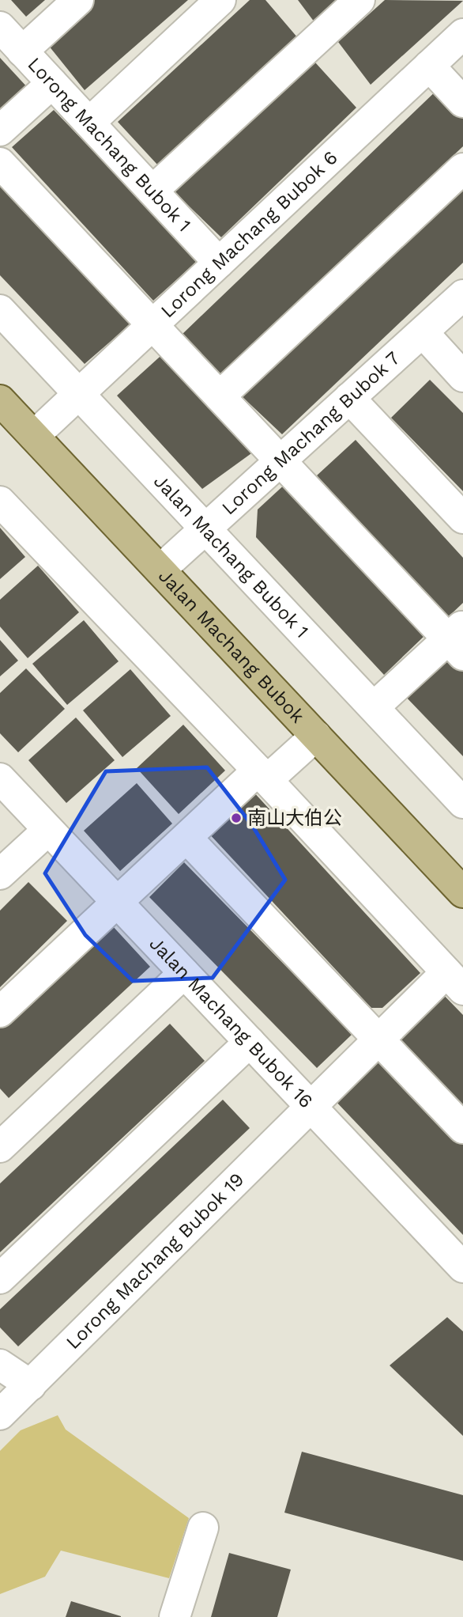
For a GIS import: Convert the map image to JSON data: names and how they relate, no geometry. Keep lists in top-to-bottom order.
{
  "streets": {
    "main road": ["Jalan Machang Bubok"],
    "street": [
      "Lorong Machang Bubok 1",
      "Lorong Machang Bubok 6",
      "Lorong Machang Bubok 7",
      "Jalan Machang Bubok 1",
      "Jalan Machang Bubok 16",
      "Lorong Machang Bubok 19"
    ]
  },
  "crossings": [
    ["Lorong Machang Bubok 1", "Lorong Machang Bubok 6"],
    ["Lorong Machang Bubok 6", "Jalan Machang Bubok 1"],
    ["Lorong Machang Bubok 6", "Jalan Machang Bubok"],
    ["Lorong Machang Bubok 7", "Jalan Machang Bubok 1"],
    ["Lorong Machang Bubok 7", "Jalan Machang Bubok"],
    ["Jalan Machang Bubok 16", "Lorong Machang Bubok 19"]
  ],
  "places": ["南山大伯公"]
}
